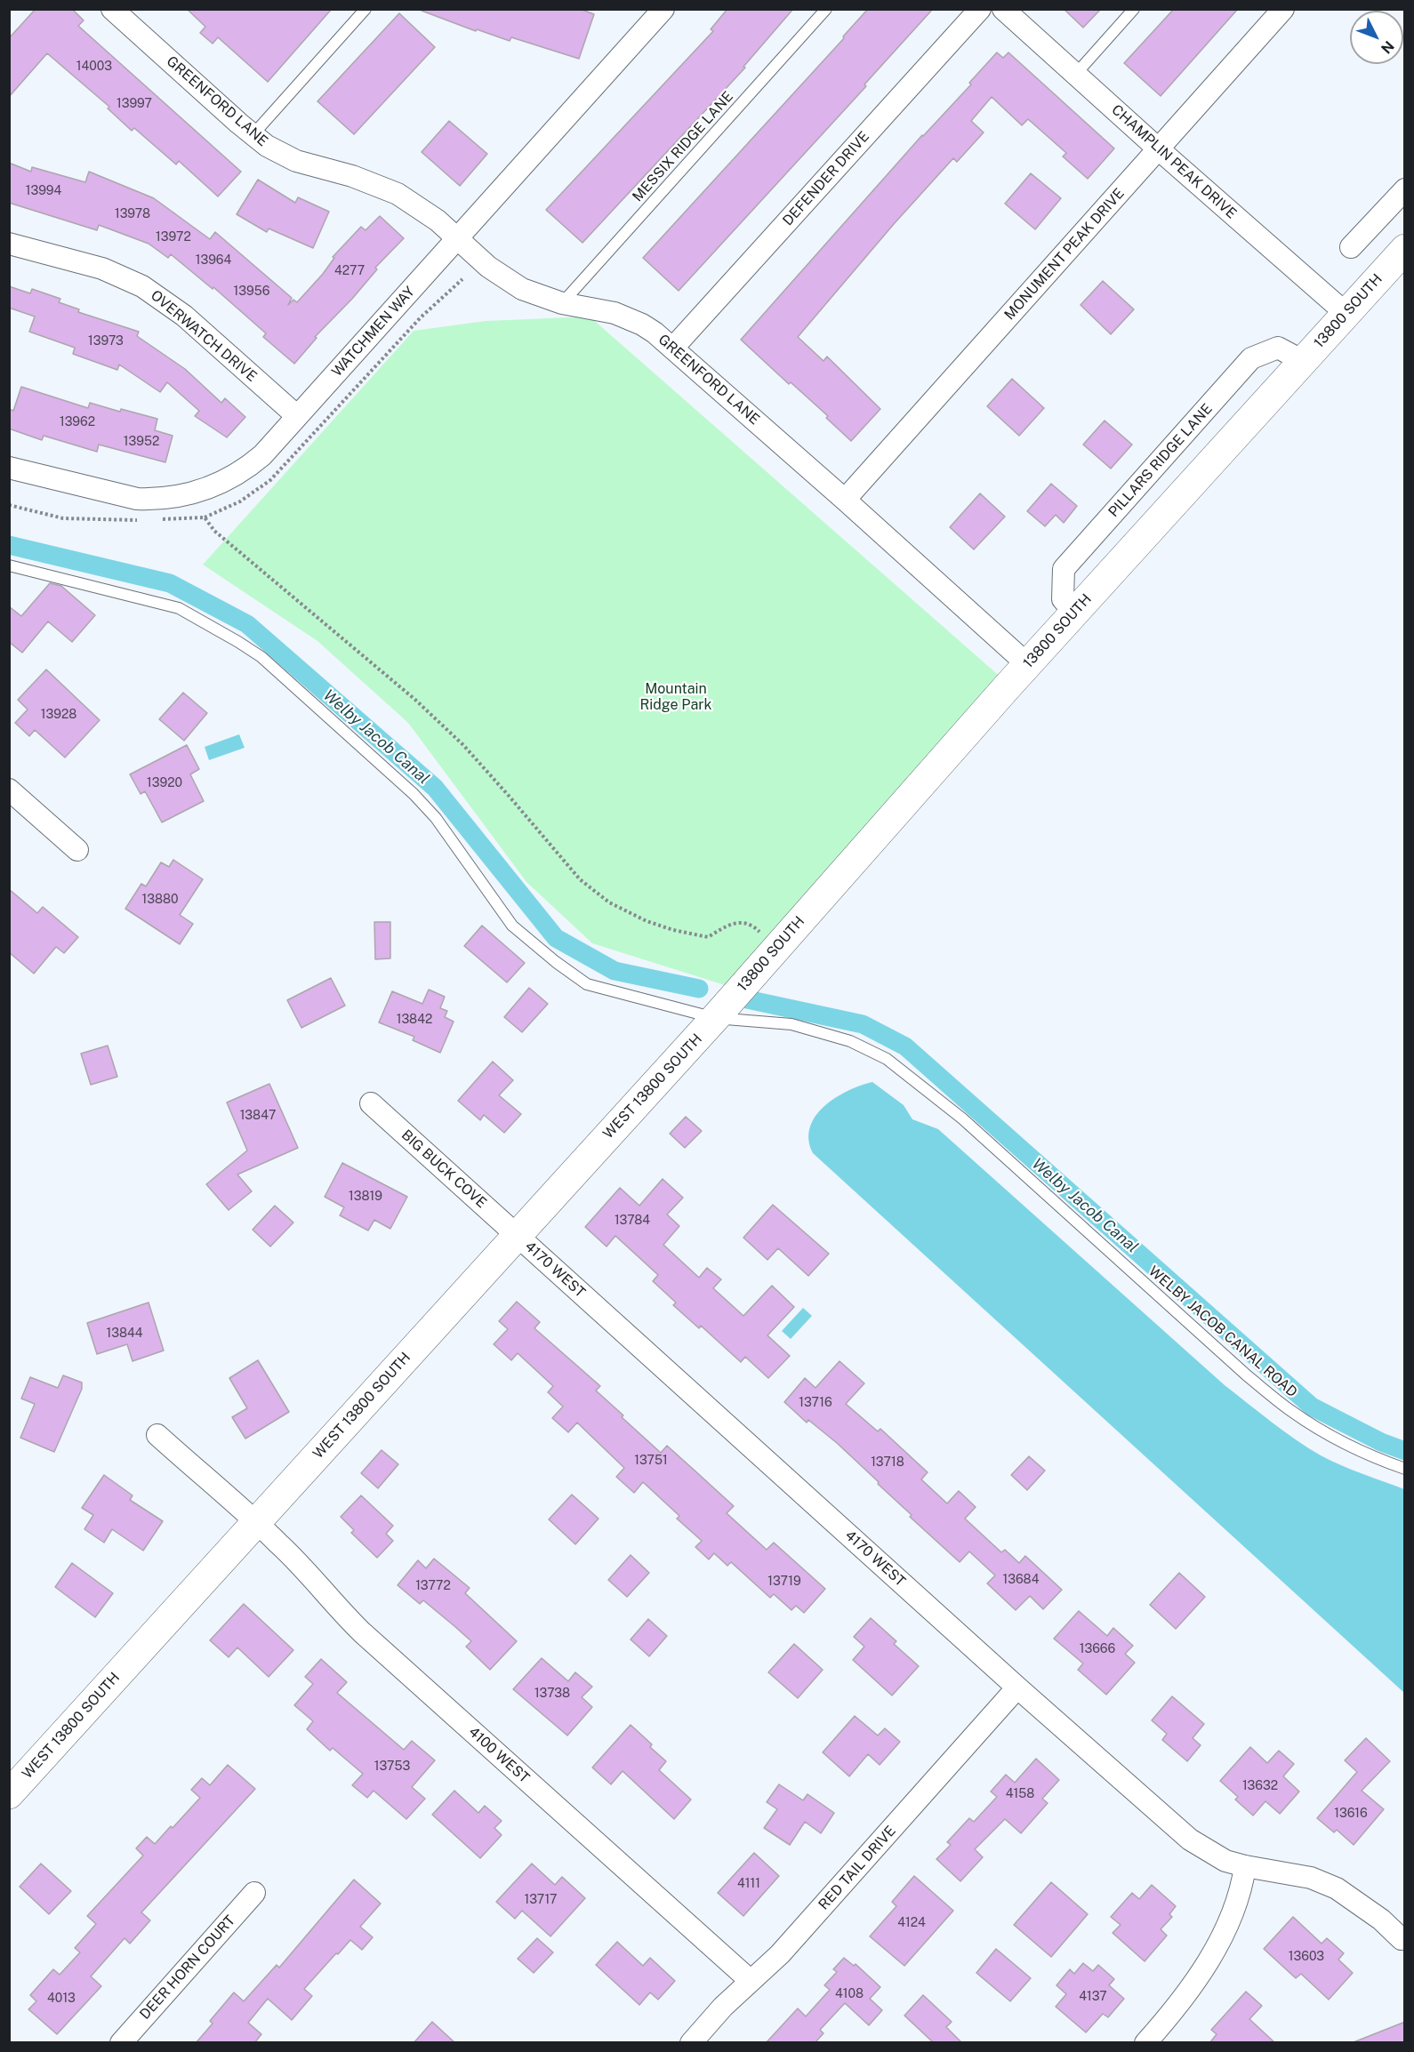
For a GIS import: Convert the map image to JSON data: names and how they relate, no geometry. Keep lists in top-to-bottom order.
{
  "streets": {
    "street": [
      "GREENFORD LANE",
      "CHAMPLIN PEAK DRIVE",
      "DEFENDER DRIVE",
      "MONUMENT PEAK DRIVE",
      "13800 SOUTH",
      "WATCHMEN WAY",
      "OVERWATCH DRIVE",
      "PILLARS RIDGE LANE",
      "WEST 13800 SOUTH",
      "BIG BUCK COVE",
      "4170 WEST",
      "4100 WEST",
      "RED TAIL DRIVE",
      "DEER HORN COURT"
    ],
    "lane": ["MESSIX RIDGE LANE", "WELBY JACOB CANAL ROAD"]
  },
  "crossings": [
    ["GREENFORD LANE", "MESSIX RIDGE LANE"],
    ["GREENFORD LANE", "DEFENDER DRIVE"],
    ["GREENFORD LANE", "MONUMENT PEAK DRIVE"],
    ["GREENFORD LANE", "13800 SOUTH"],
    ["GREENFORD LANE", "WATCHMEN WAY"],
    ["CHAMPLIN PEAK DRIVE", "MONUMENT PEAK DRIVE"],
    ["CHAMPLIN PEAK DRIVE", "13800 SOUTH"],
    ["13800 SOUTH", "PILLARS RIDGE LANE"],
    ["13800 SOUTH", "WEST 13800 SOUTH"],
    ["13800 SOUTH", "WELBY JACOB CANAL ROAD"],
    ["WATCHMEN WAY", "OVERWATCH DRIVE"],
    ["WEST 13800 SOUTH", "BIG BUCK COVE"],
    ["WEST 13800 SOUTH", "4170 WEST"],
    ["WEST 13800 SOUTH", "WELBY JACOB CANAL ROAD"],
    ["WEST 13800 SOUTH", "4100 WEST"],
    ["BIG BUCK COVE", "4170 WEST"],
    ["4170 WEST", "RED TAIL DRIVE"],
    ["4100 WEST", "RED TAIL DRIVE"]
  ],
  "water": ["Welby Jacob Canal"],
  "parks": ["Mountain Ridge Park"],
  "house_numbers": [
    "14003",
    "13997",
    "13994",
    "13978",
    "13972",
    "13964",
    "4277",
    "13956",
    "13973",
    "13962",
    "13952",
    "13928",
    "13920",
    "13880",
    "13842",
    "13847",
    "13819",
    "13784",
    "13844",
    "13716",
    "13751",
    "13718",
    "13684",
    "13719",
    "13772",
    "13666",
    "13738",
    "13753",
    "13632",
    "4158",
    "13616",
    "4111",
    "13717",
    "4124",
    "13603",
    "4108",
    "4137",
    "4013"
  ],
  "north": "bottom right"
}
